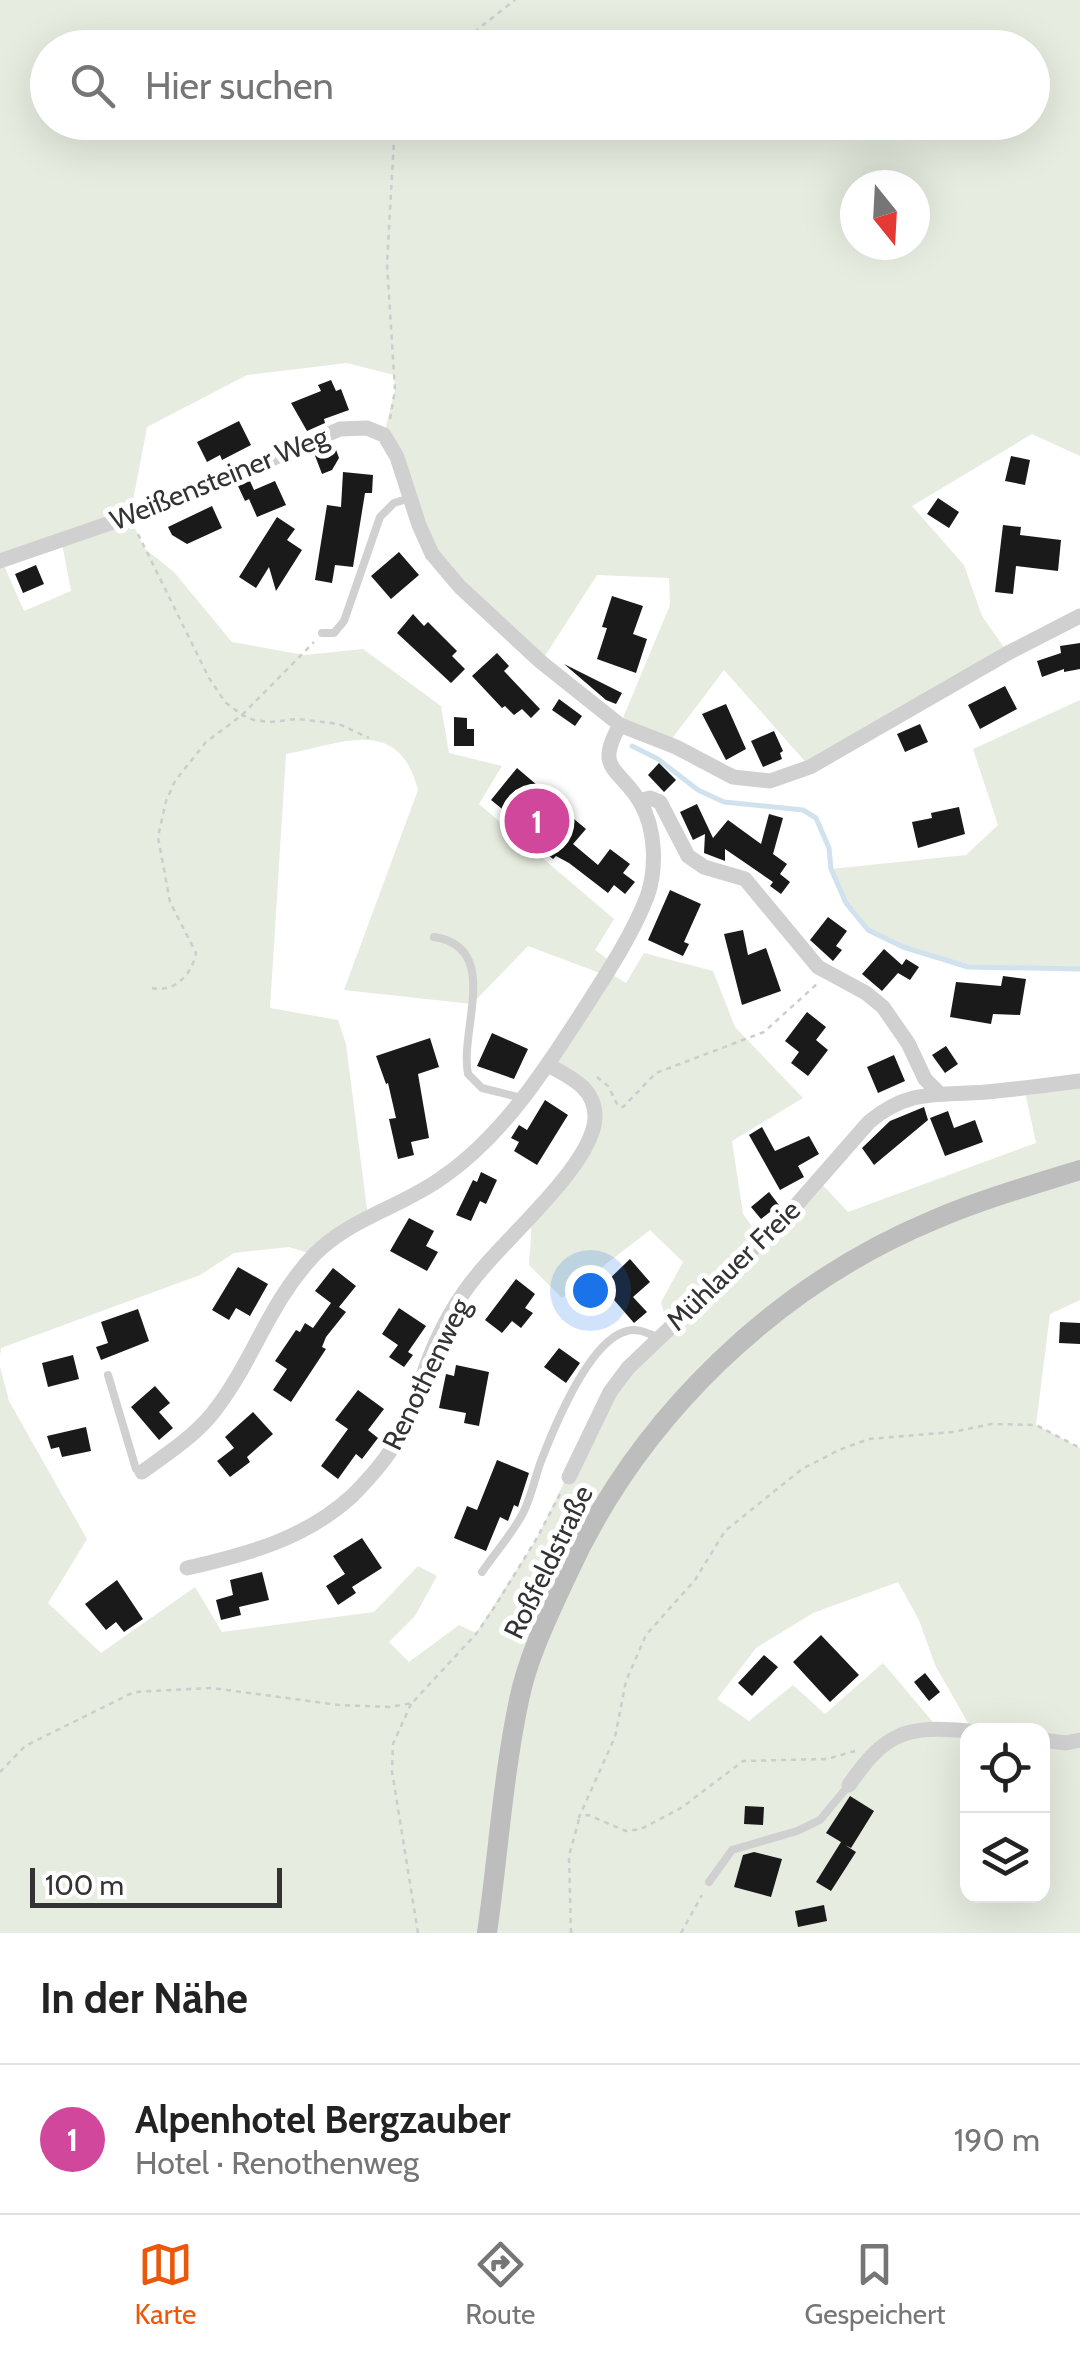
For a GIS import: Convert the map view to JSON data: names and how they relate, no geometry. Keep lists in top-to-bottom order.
{
  "streets": {
    "main road": ["Roßfeldstraße"],
    "street": ["Weißensteiner Weg", "Mühlauer Freie", "Renothenweg"]
  },
  "scale_bar": "100 m",
  "north": "bottom",
  "page": {
    "search": "Hier suchen",
    "pins": "1",
    "scale": "100 m",
    "heading": "In der Nähe",
    "list": [
      {
        "mark": "1",
        "name": "Alpenhotel Bergzauber",
        "note": "Hotel · Renothenweg",
        "value": "190 m"
      }
    ],
    "nav": ["Karte", "Route", "Gespeichert"]
  }
}
